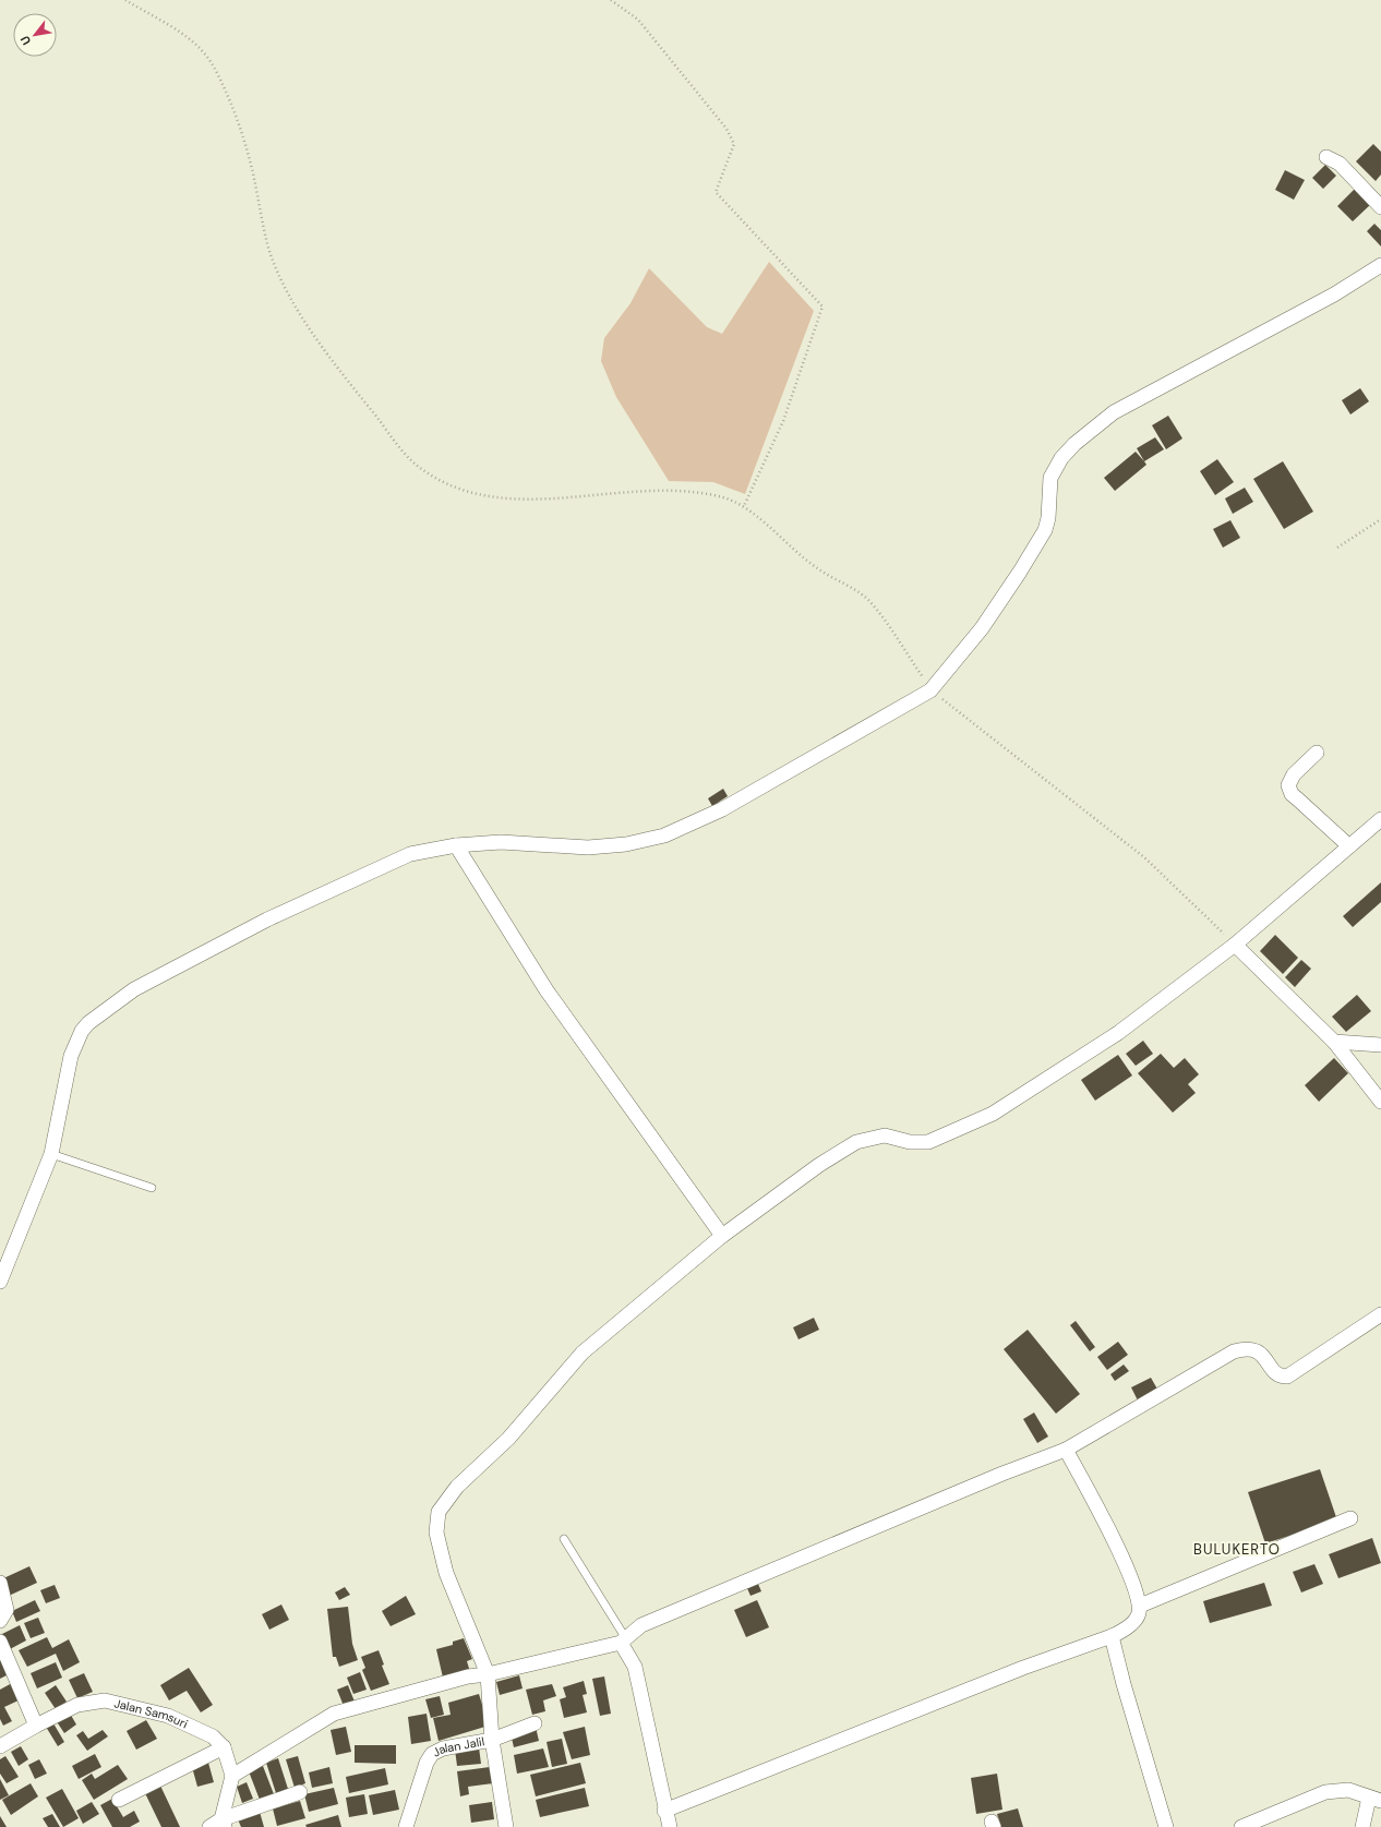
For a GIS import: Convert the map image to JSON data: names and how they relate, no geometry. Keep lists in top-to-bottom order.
{
  "streets": {
    "street": ["Jalan Samsuri", "Jalan Jalil"]
  },
  "districts": ["BULUKERTO"],
  "north": "bottom left"
}
